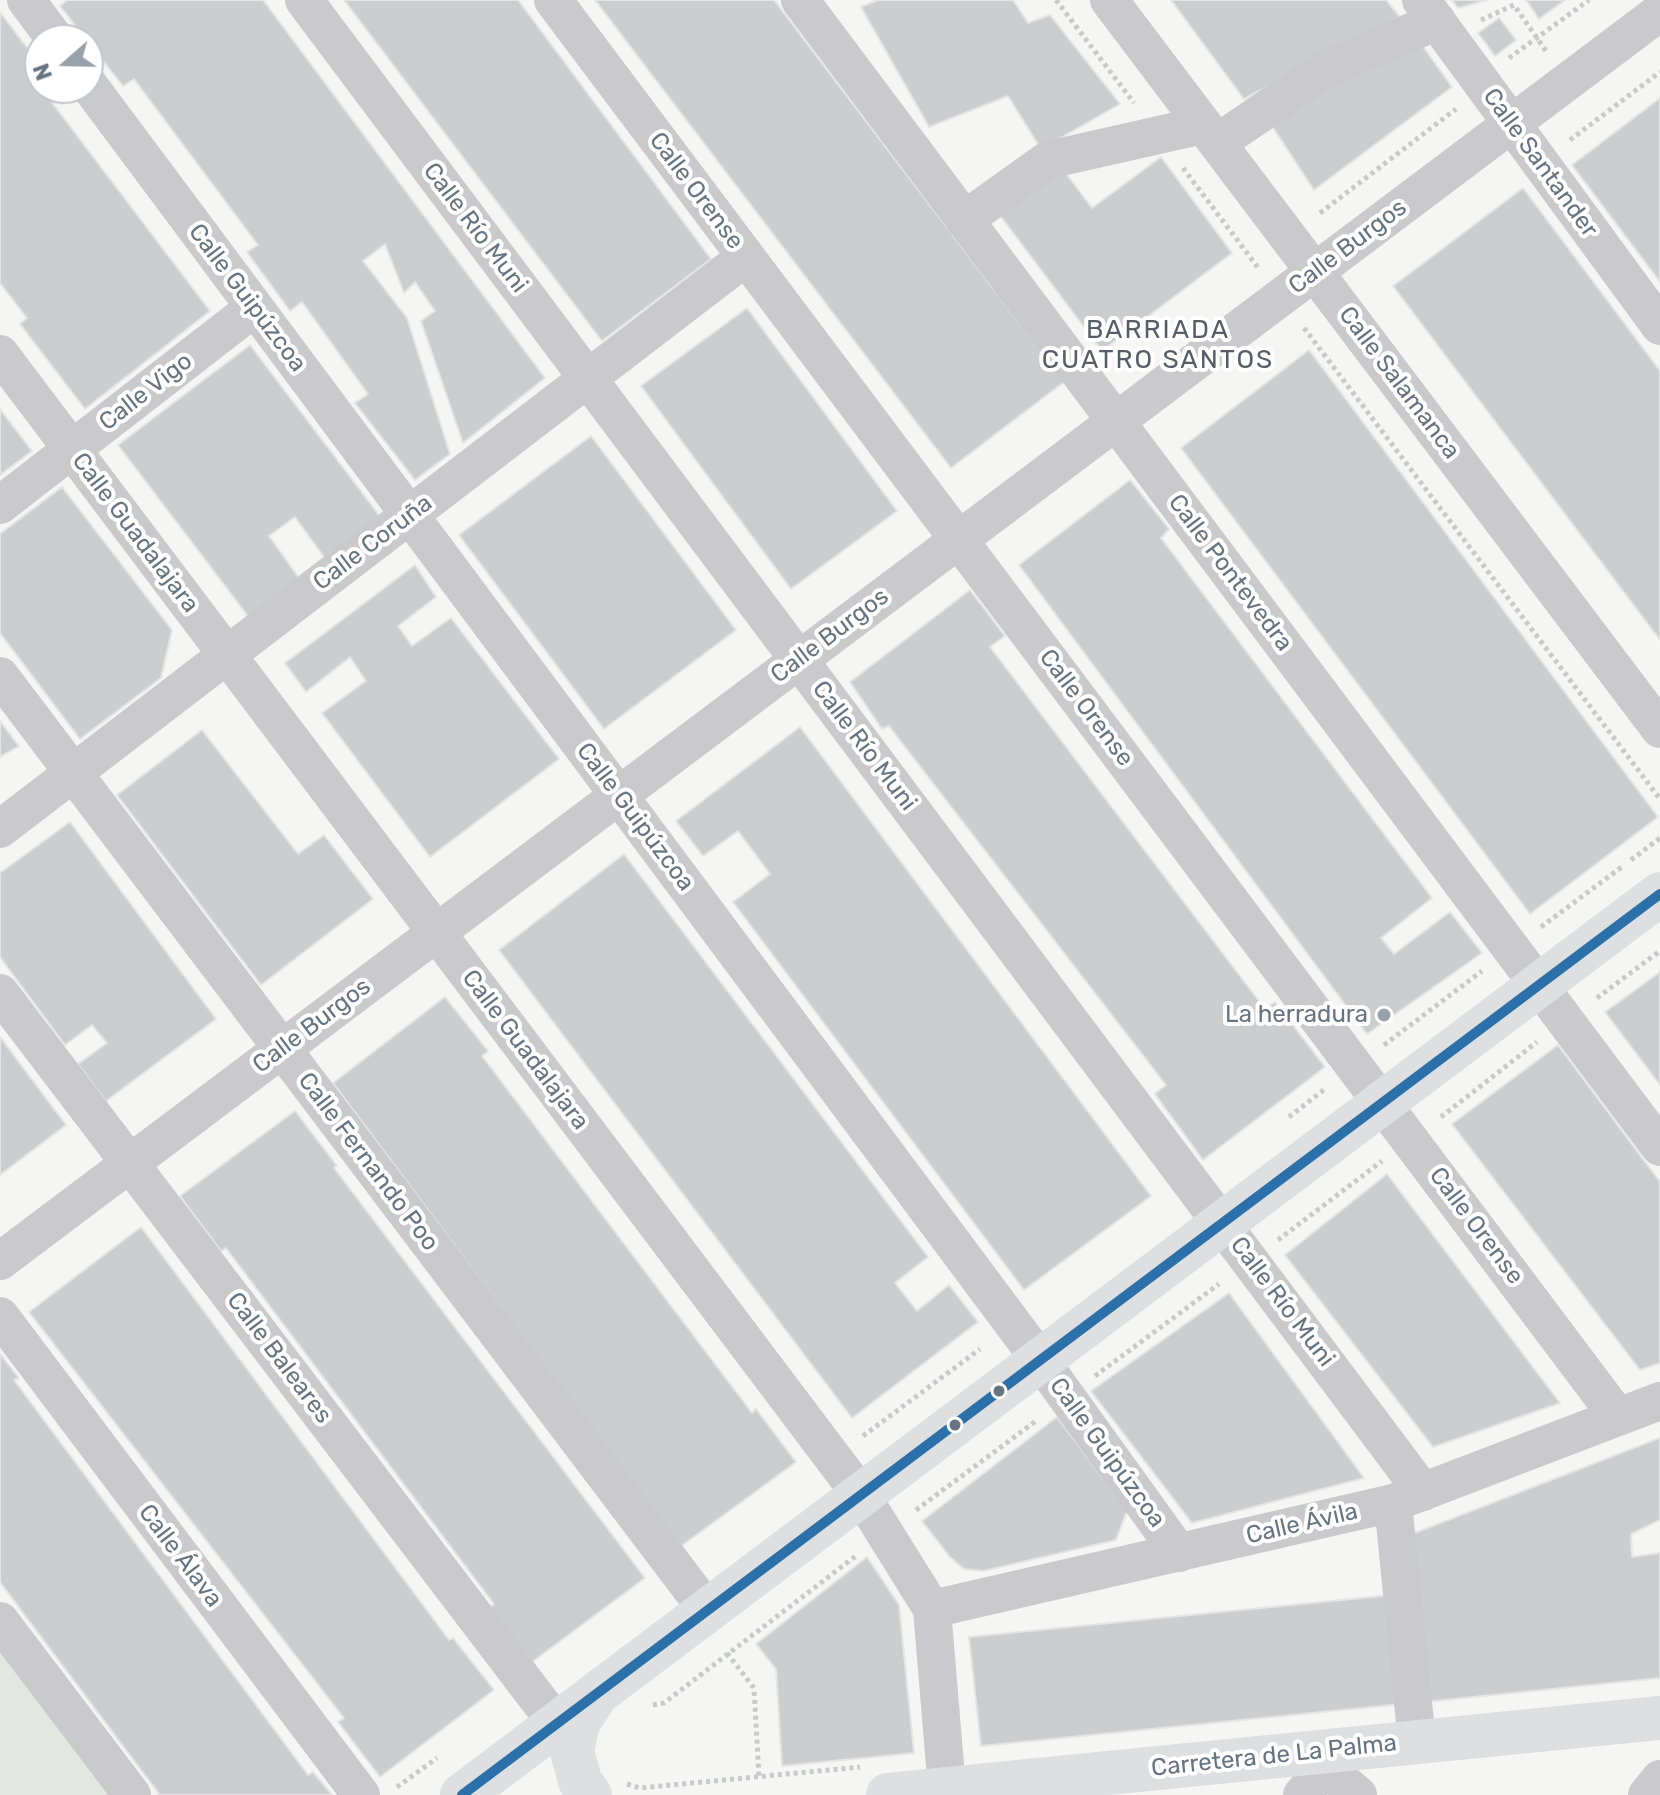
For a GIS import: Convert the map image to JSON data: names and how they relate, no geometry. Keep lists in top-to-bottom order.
{
  "streets": {
    "main road": ["Carretera de La Palma"],
    "street": [
      "Calle Santander",
      "Calle Orense",
      "Calle Río Muni",
      "Calle Burgos",
      "Calle Guipúzcoa",
      "Calle Salamanca",
      "Calle Vigo",
      "Calle Guadalajara",
      "Calle Coruña",
      "Calle Pontevedra",
      "Calle Fernando Poo",
      "Calle Baleares",
      "Calle Ávila",
      "Calle Álava"
    ]
  },
  "crossings": [
    ["Calle Santander", "Calle Burgos"],
    ["Calle Orense", "Calle Burgos"],
    ["Calle Orense", "Calle Coruña"],
    ["Calle Orense", "Calle Ávila"],
    ["Calle Río Muni", "Calle Burgos"],
    ["Calle Río Muni", "Calle Coruña"],
    ["Calle Río Muni", "Calle Ávila"],
    ["Calle Burgos", "Calle Guipúzcoa"],
    ["Calle Burgos", "Calle Salamanca"],
    ["Calle Burgos", "Calle Guadalajara"],
    ["Calle Burgos", "Calle Pontevedra"],
    ["Calle Burgos", "Calle Fernando Poo"],
    ["Calle Burgos", "Calle Baleares"],
    ["Calle Guipúzcoa", "Calle Vigo"],
    ["Calle Guipúzcoa", "Calle Coruña"],
    ["Calle Guipúzcoa", "Calle Ávila"],
    ["Calle Vigo", "Calle Guadalajara"],
    ["Calle Guadalajara", "Calle Coruña"],
    ["Calle Guadalajara", "Calle Ávila"],
    ["Calle Guadalajara", "Carretera de La Palma"],
    ["Calle Coruña", "Calle Fernando Poo"]
  ],
  "districts": ["BARRIADA CUATRO SANTOS"],
  "places": ["La herradura"],
  "north": "left"
}
